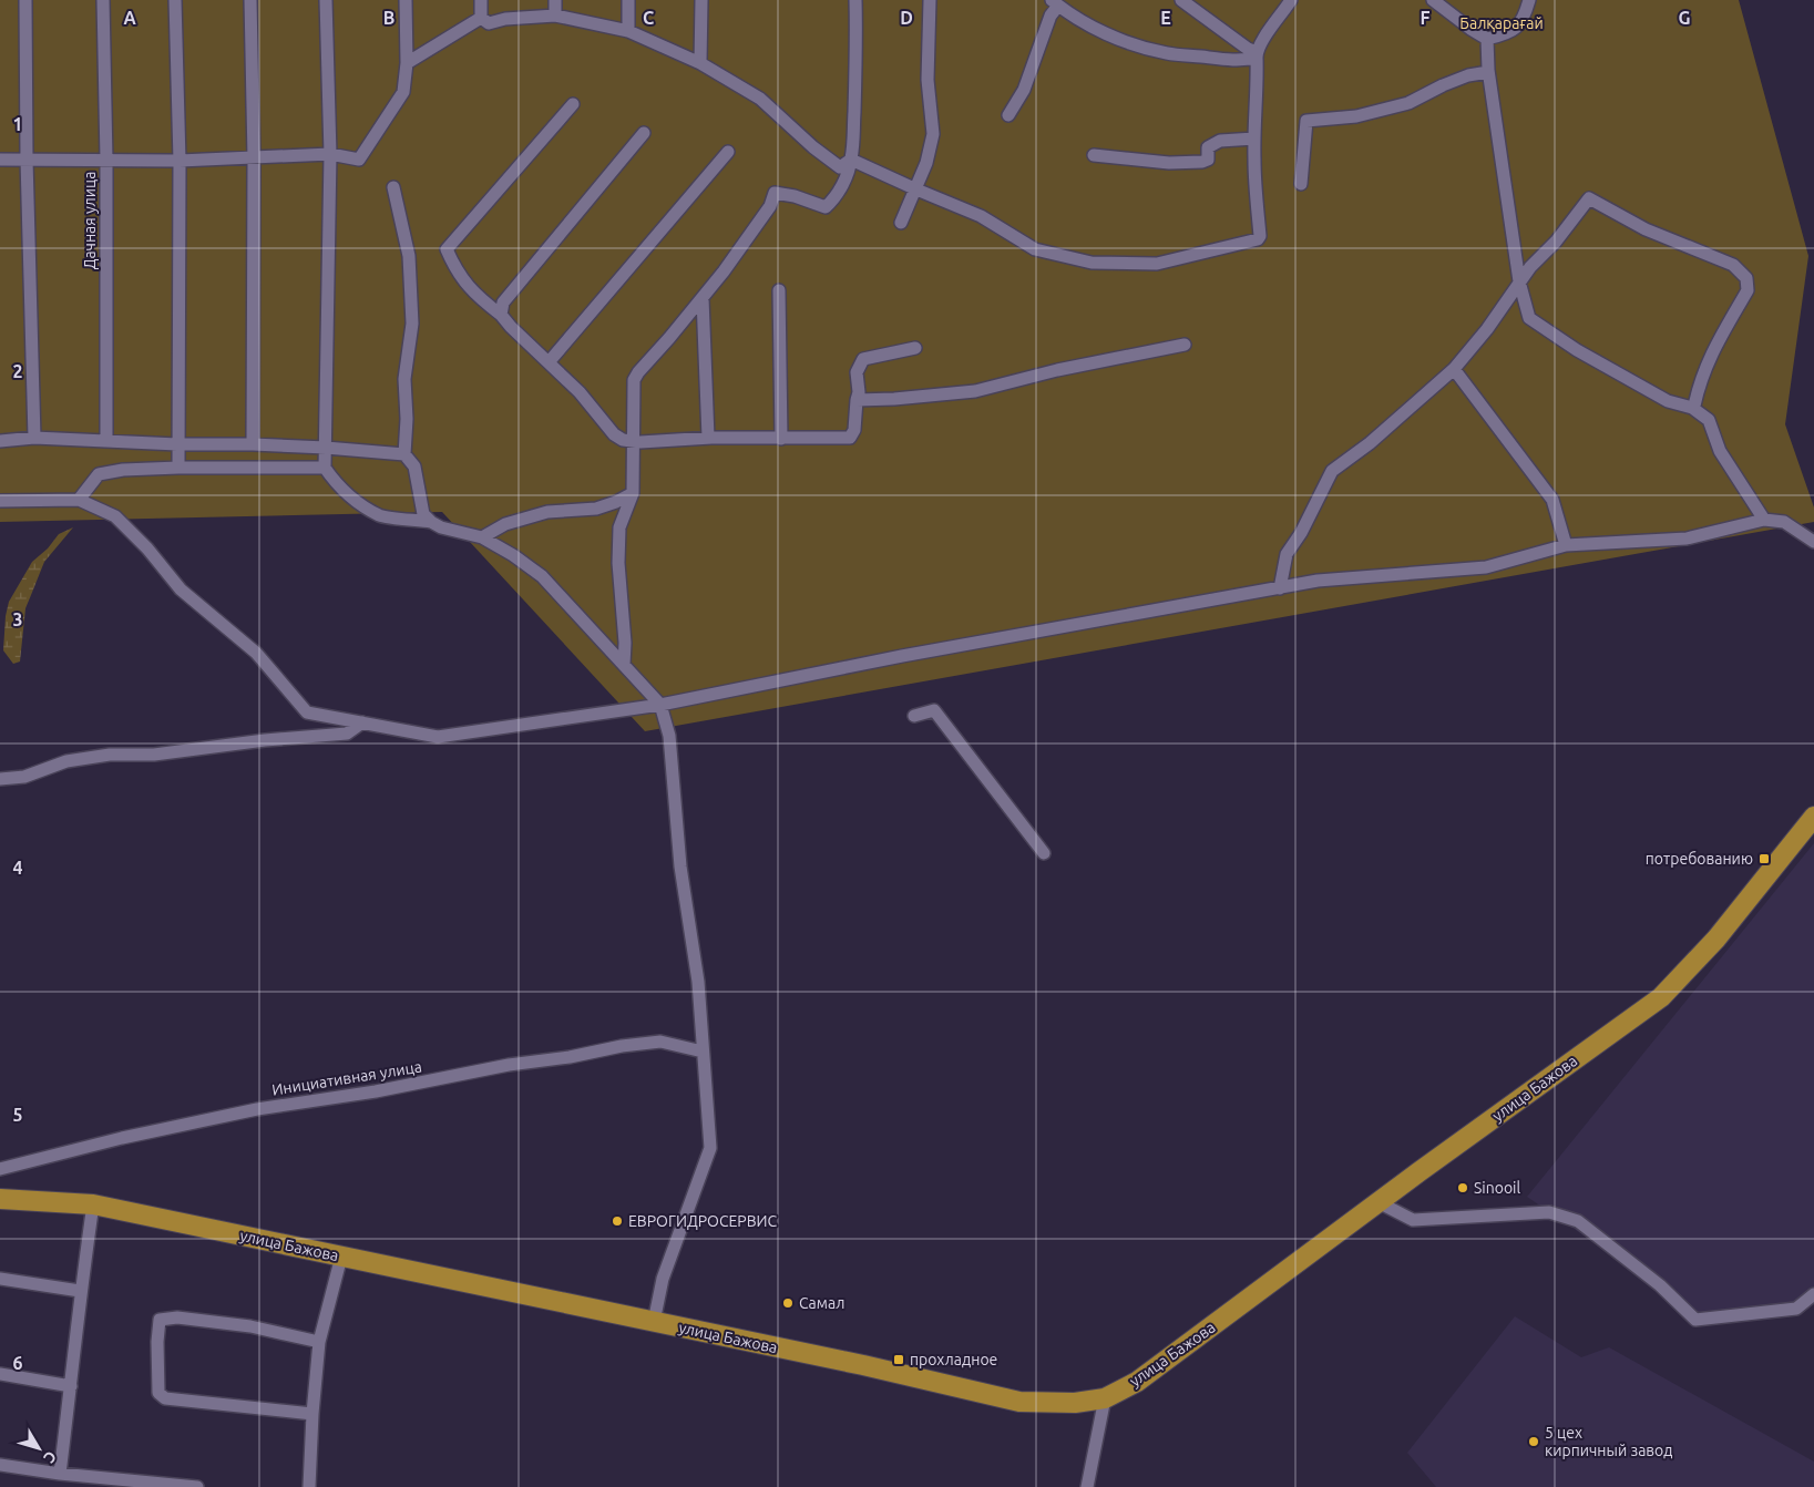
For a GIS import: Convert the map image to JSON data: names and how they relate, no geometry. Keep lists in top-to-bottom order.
{
  "streets": {
    "highway": ["улица Бажова"],
    "street": ["Дачная улица", "Инициативная улица"]
  },
  "parks": ["Балқарағай"],
  "places": {
    "transit": ["потребованию", "прохладное"],
    "other": [
      "Sinooil",
      "ЕВРОГИДРОСЕРВИС",
      "Самал",
      "5 цех кирпичный завод"
    ]
  },
  "north": "bottom right",
  "grid": {
    "columns": [
      "A",
      "B",
      "C",
      "D",
      "E",
      "F",
      "G"
    ],
    "rows": [
      "1",
      "2",
      "3",
      "4",
      "5",
      "6"
    ]
  }
}
